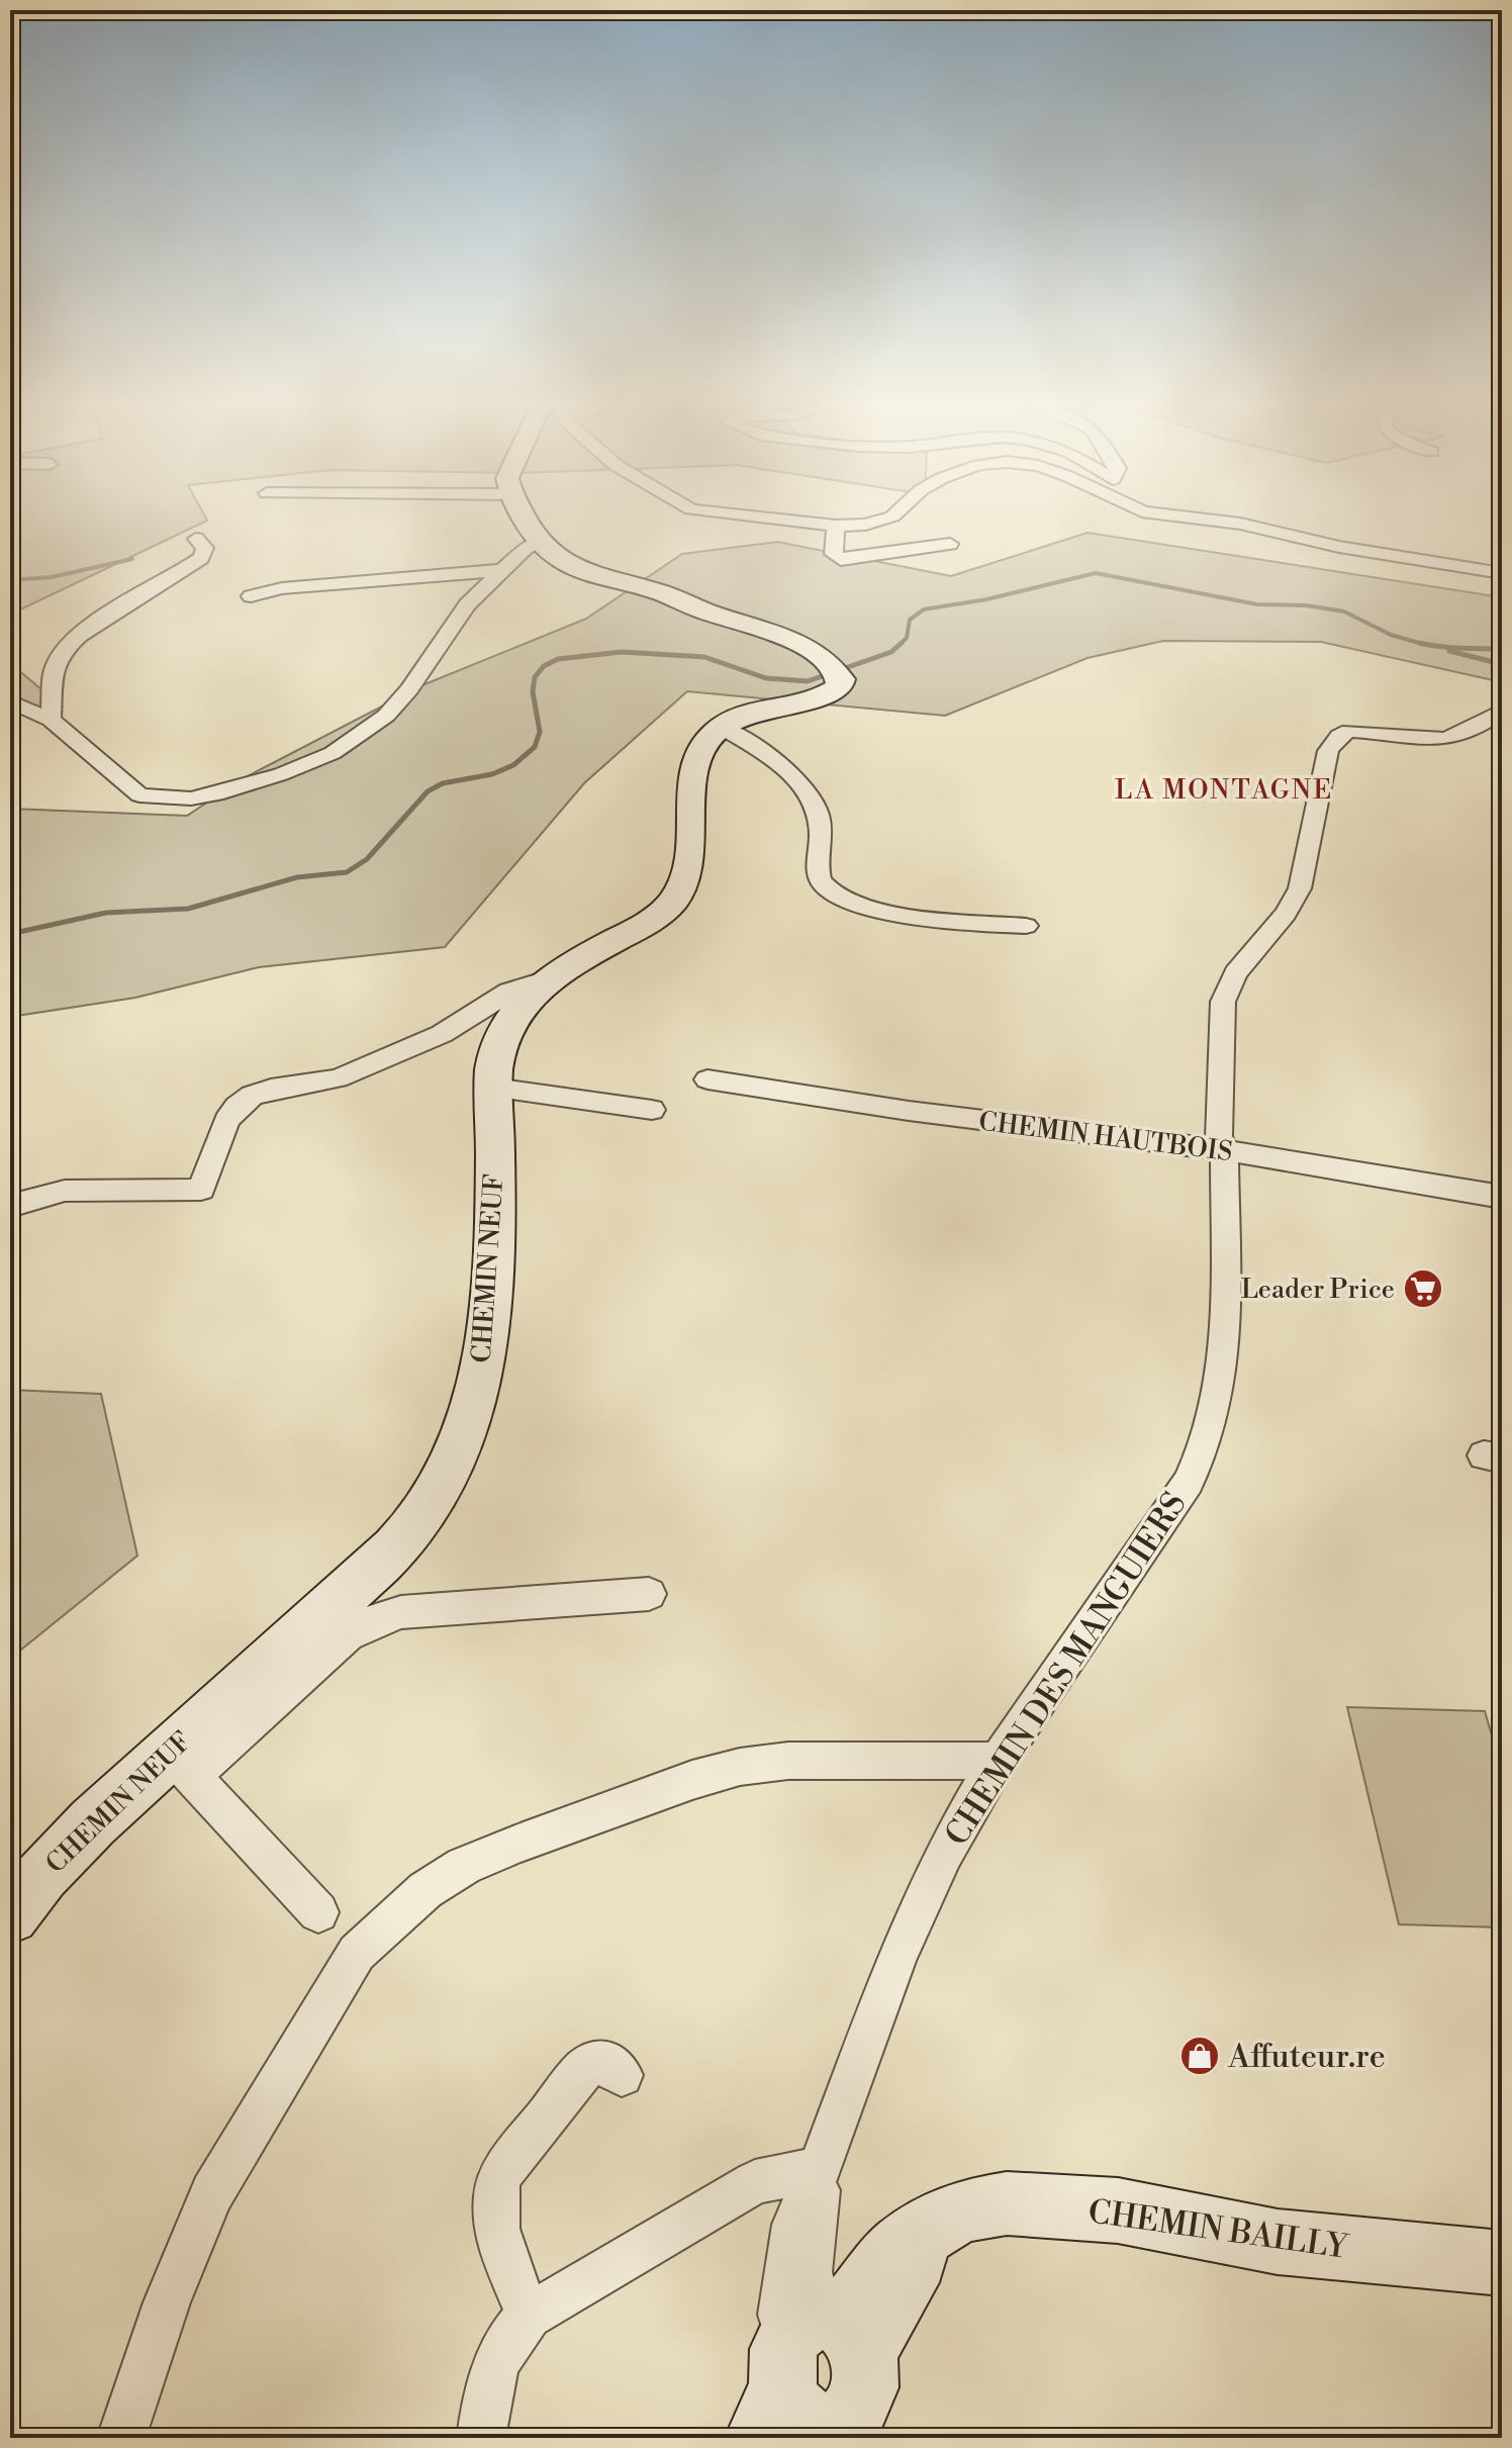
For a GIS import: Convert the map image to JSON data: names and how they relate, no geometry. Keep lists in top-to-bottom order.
{
  "streets": {
    "street": [
      "CHEMIN HAUTBOIS",
      "CHEMIN NEUF",
      "CHEMIN DES MANGUIERS",
      "CHEMIN BAILLY"
    ]
  },
  "crossings": [
    ["CHEMIN HAUTBOIS", "CHEMIN DES MANGUIERS"],
    ["CHEMIN DES MANGUIERS", "CHEMIN BAILLY"]
  ],
  "districts": ["LA MONTAGNE"],
  "places": {
    "supermarket": ["Leader Price"],
    "shop": ["Affuteur.re"]
  }
}
